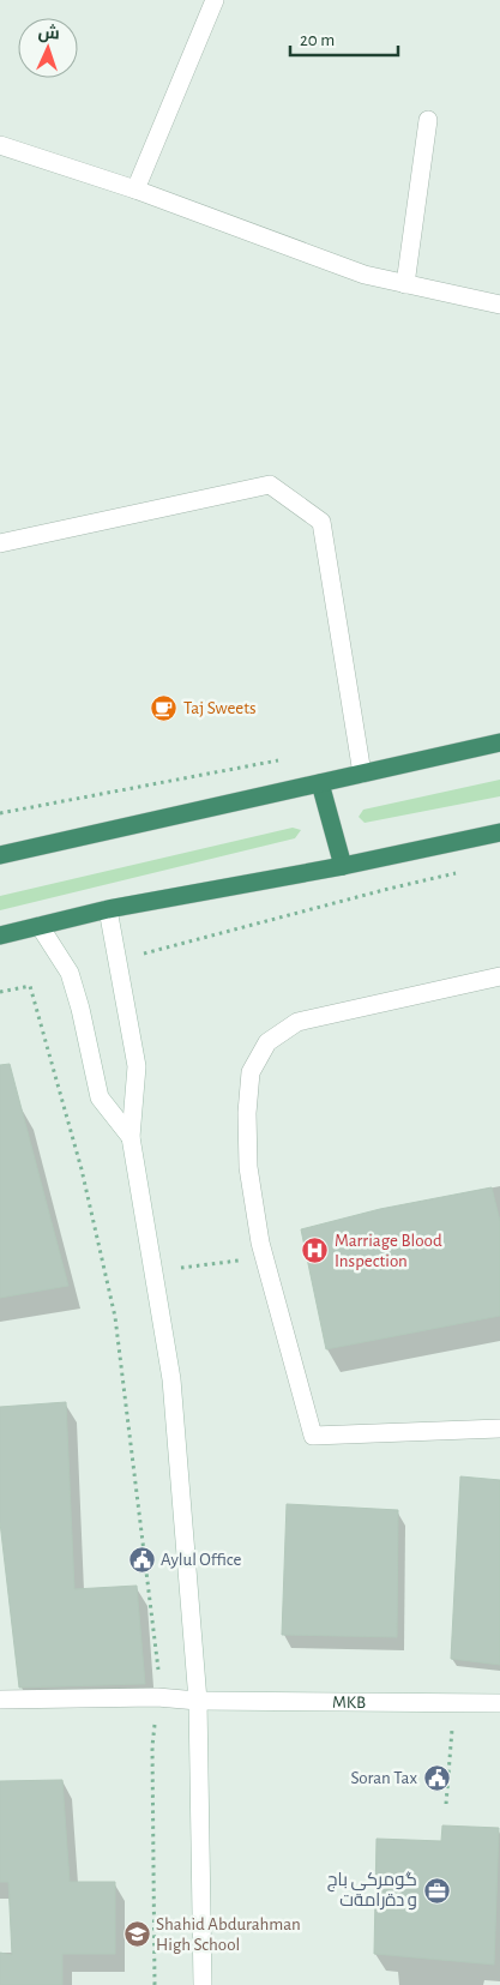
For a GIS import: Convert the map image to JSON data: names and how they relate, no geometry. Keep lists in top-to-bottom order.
{
  "streets": {
    "street": ["MKB"]
  },
  "places": {
    "cafe": ["Taj Sweets"],
    "hospital": ["Marriage Blood Inspection"],
    "public building": ["Aylul Office", "Soran Tax"],
    "office": ["گومركى باج و دةرامةت"],
    "school or university": ["Shahid Abdurahman High School"]
  },
  "scale_bar": "20 m",
  "north": "top"
}
